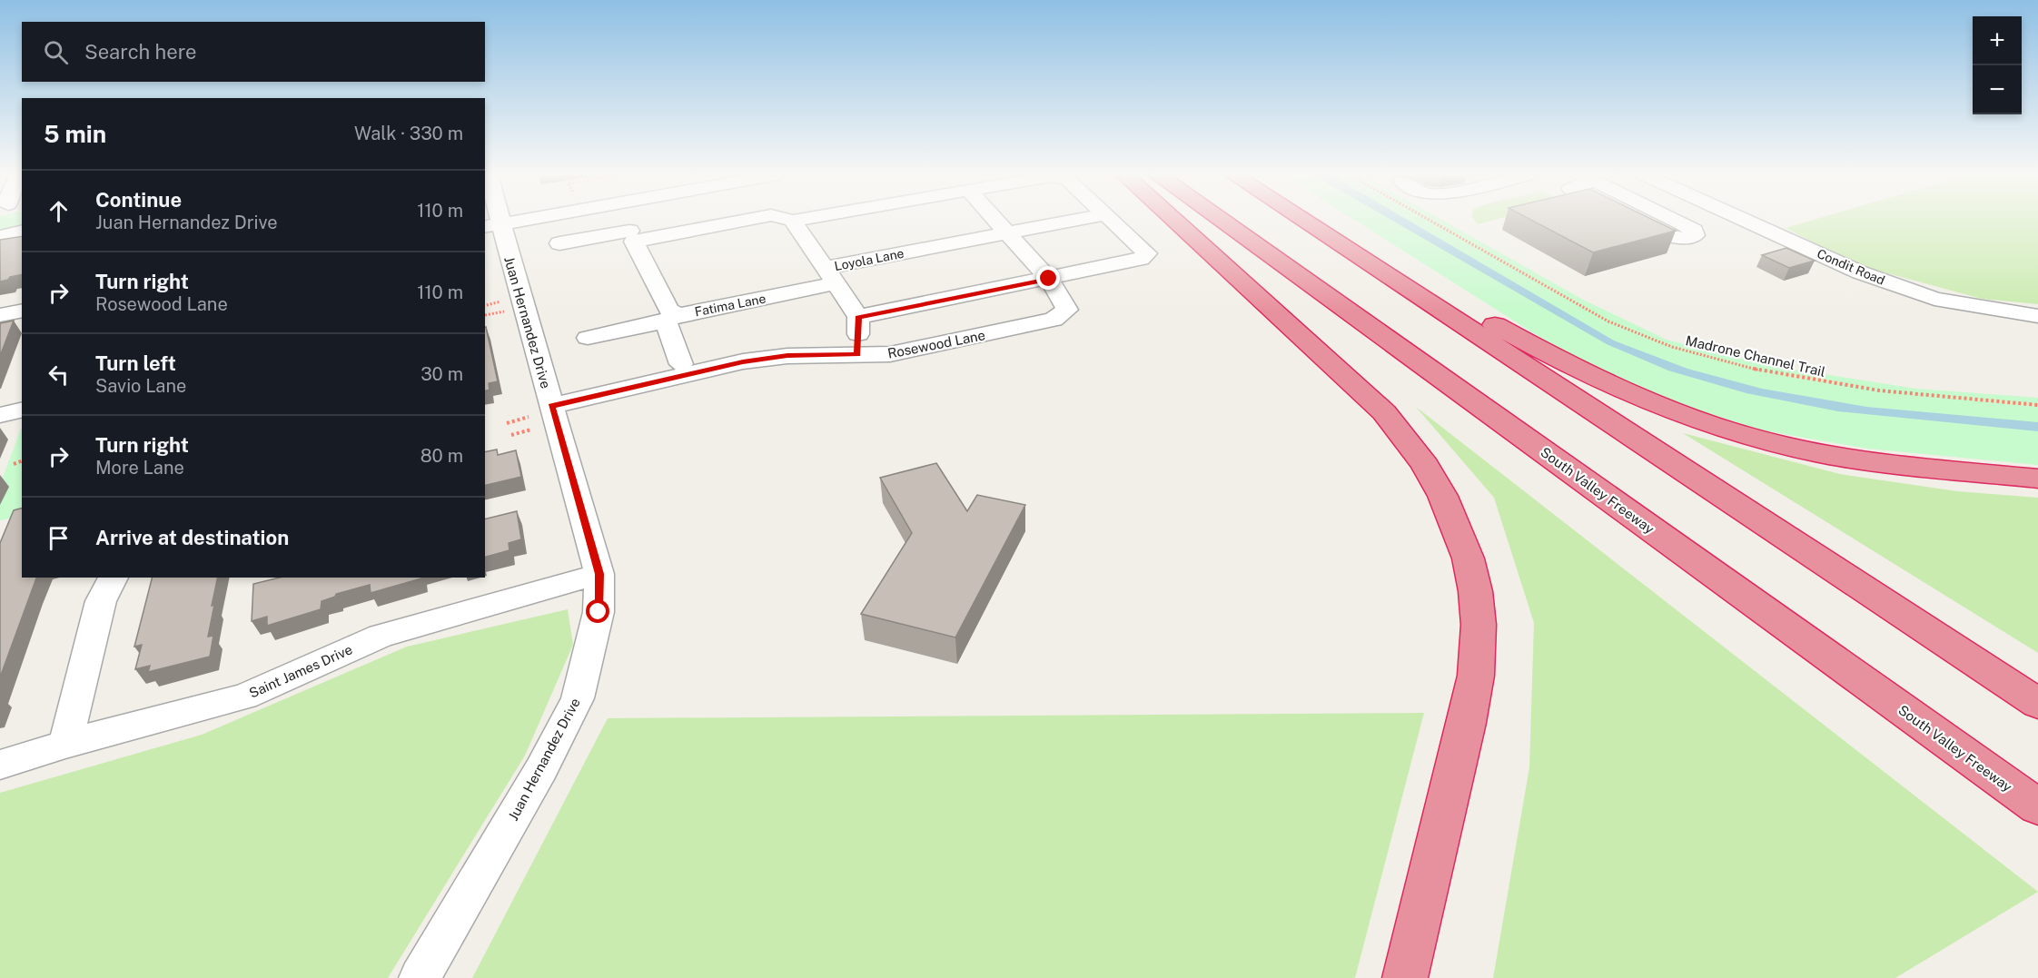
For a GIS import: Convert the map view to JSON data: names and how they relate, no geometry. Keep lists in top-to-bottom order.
{
  "streets": {
    "highway": ["South Valley Freeway"],
    "street": [
      "Loyola Lane",
      "Condit Road",
      "Fatima Lane",
      "Juan Hernandez Drive",
      "Rosewood Lane",
      "Saint James Drive"
    ],
    "path": ["Madrone Channel Trail"]
  },
  "crossings": [
    ["Loyola Lane", "Fatima Lane"],
    ["Loyola Lane", "Rosewood Lane"],
    ["Juan Hernandez Drive", "Rosewood Lane"],
    ["Juan Hernandez Drive", "Saint James Drive"]
  ],
  "page": {
    "map_buttons": ["+", "−"],
    "search": "Search here",
    "heading": ["5 min", "Walk · 330 m"],
    "list": [
      ["Continue", "Juan Hernandez Drive", "110 m"],
      ["Turn right", "Rosewood Lane", "110 m"],
      ["Turn left", "Savio Lane", "30 m"],
      ["Turn right", "More Lane", "80 m"],
      "Arrive at destination"
    ]
  }
}
